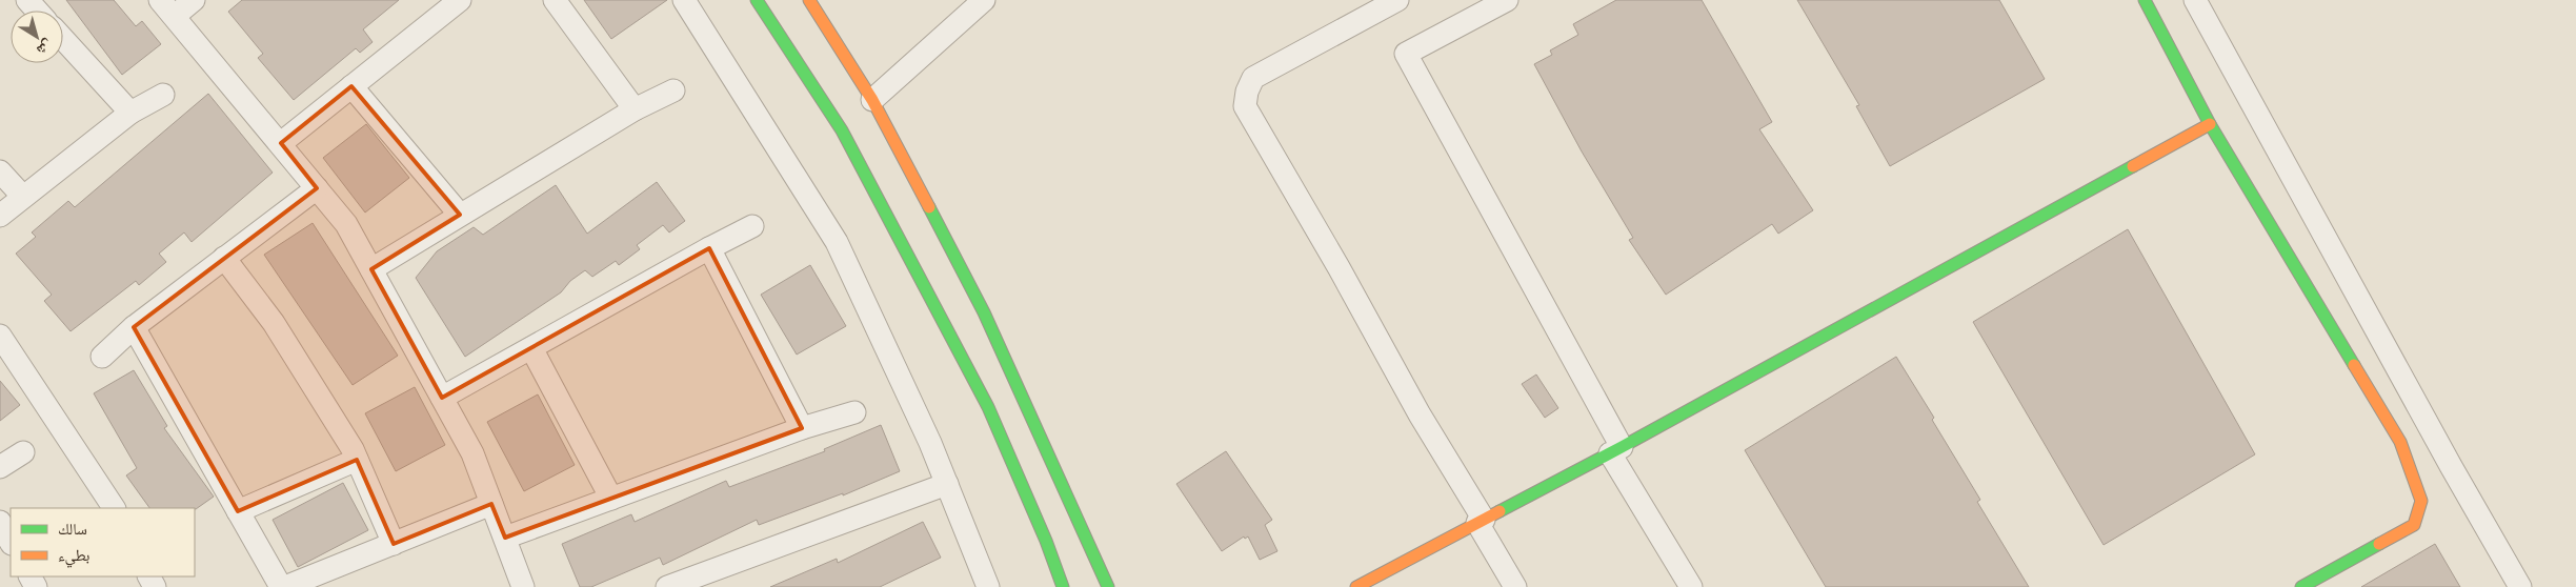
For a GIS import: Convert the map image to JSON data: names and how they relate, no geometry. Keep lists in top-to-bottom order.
{
  "legend": ["سالك", "بطيء"],
  "north": "bottom right"
}
